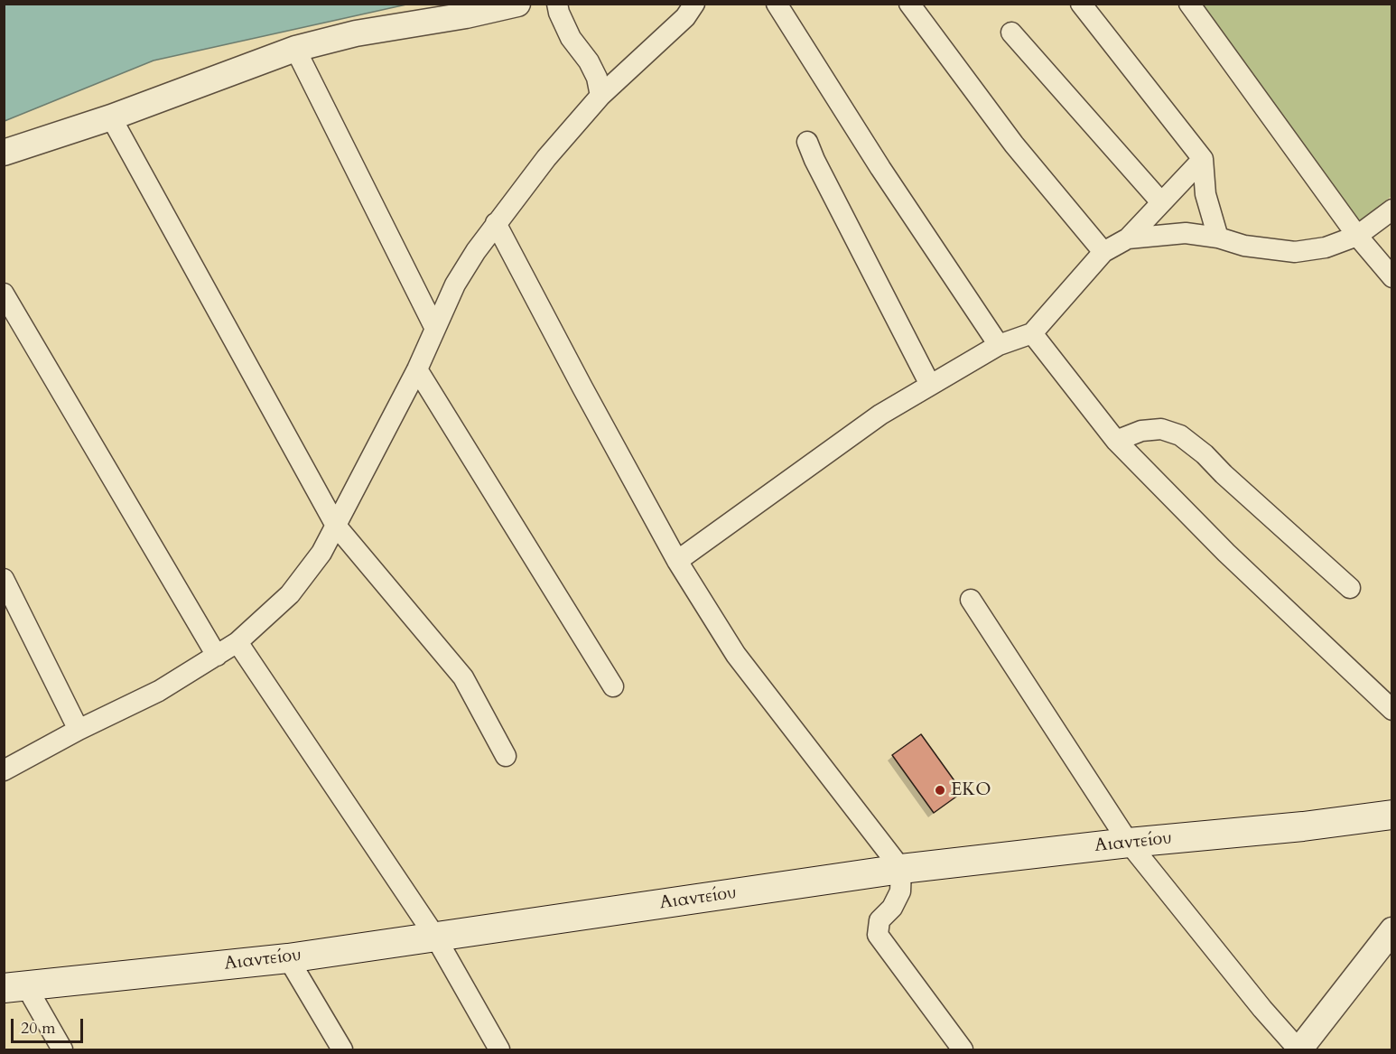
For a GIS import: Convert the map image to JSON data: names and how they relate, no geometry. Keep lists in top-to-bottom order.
{
  "streets": {
    "main road": ["Αιαντείου"]
  },
  "places": ["EKO"],
  "scale_bar": "20 m"
}
